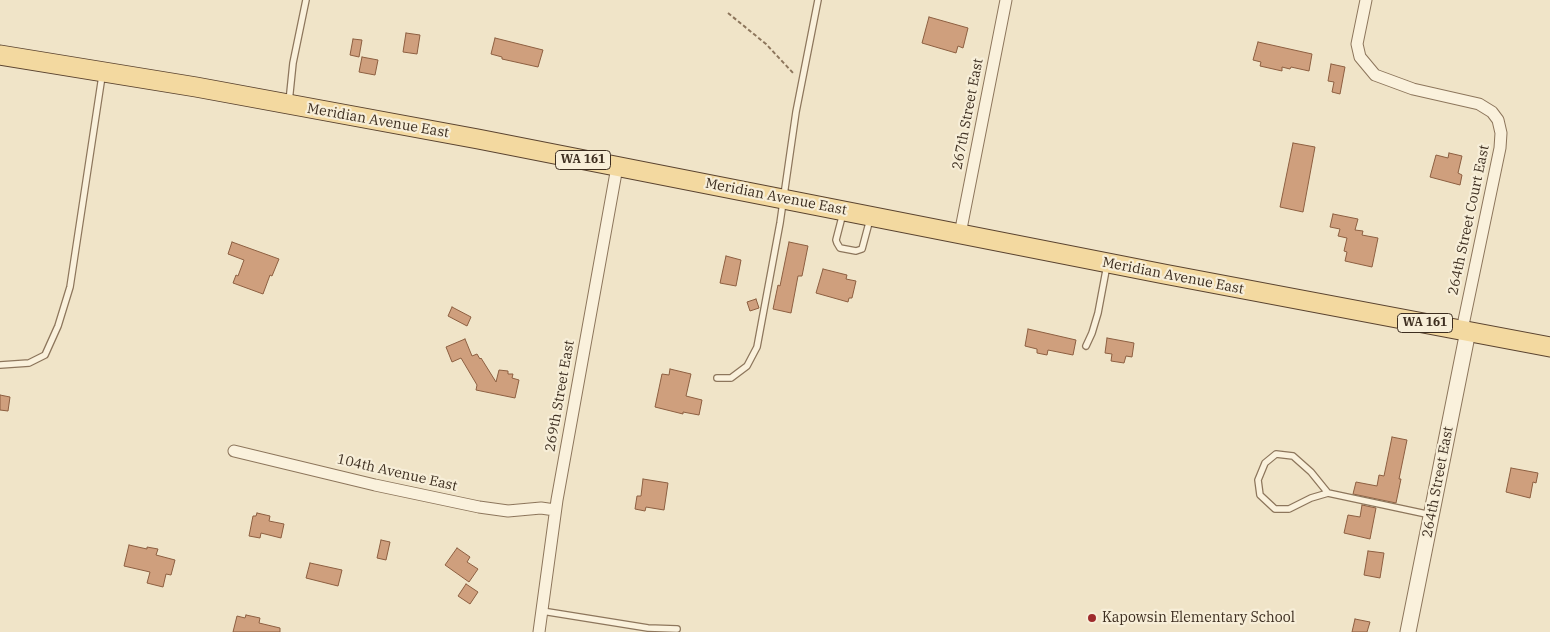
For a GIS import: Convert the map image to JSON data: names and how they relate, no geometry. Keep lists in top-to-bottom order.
{
  "streets": {
    "main road": ["Meridian Avenue East", "WA 161"],
    "street": [
      "267th Street East",
      "264th Street Court East",
      "269th Street East",
      "104th Avenue East",
      "264th Street East"
    ]
  },
  "crossings": [
    ["267th Street East", "Meridian Avenue East"],
    ["Meridian Avenue East", "264th Street Court East"],
    ["Meridian Avenue East", "269th Street East"],
    ["Meridian Avenue East", "264th Street East"],
    ["264th Street Court East", "264th Street East"],
    ["269th Street East", "104th Avenue East"]
  ],
  "places": ["Kapowsin Elementary School"]
}
